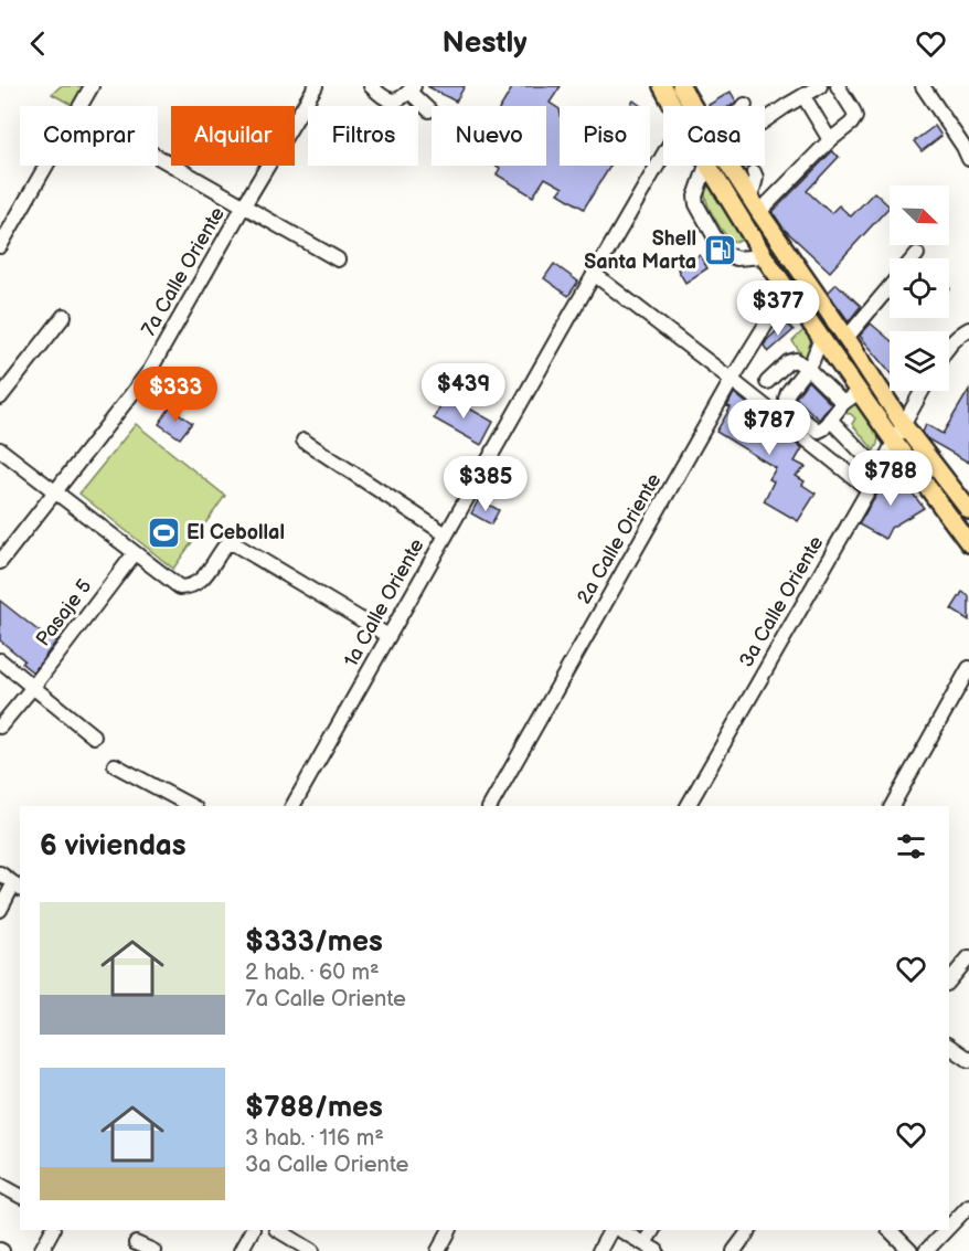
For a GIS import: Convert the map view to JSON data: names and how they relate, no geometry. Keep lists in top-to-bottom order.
{
  "streets": {
    "street": [
      "7a Calle Oriente",
      "2a Calle Oriente",
      "3a Calle Oriente",
      "1a Calle Oriente",
      "Pasaje 5"
    ]
  },
  "places": {
    "fuel station": ["Shell Santa Marta"],
    "sports": ["El Cebollal"]
  },
  "north": "bottom right",
  "page": {
    "header": "Nestly",
    "chip": [
      "Comprar",
      "Alquilar",
      "Filtros",
      "Nuevo",
      "Piso",
      "Casa"
    ],
    "price": [
      "$377",
      "$439",
      "$333",
      "$787",
      "$788",
      "$385"
    ],
    "heading": "6 viviendas",
    "list": [
      {
        "name": "$333/mes",
        "note": "2 hab. · 60 m² · 7a Calle Oriente"
      },
      {
        "name": "$788/mes",
        "note": "3 hab. · 116 m² · 3a Calle Oriente"
      }
    ]
  }
}
